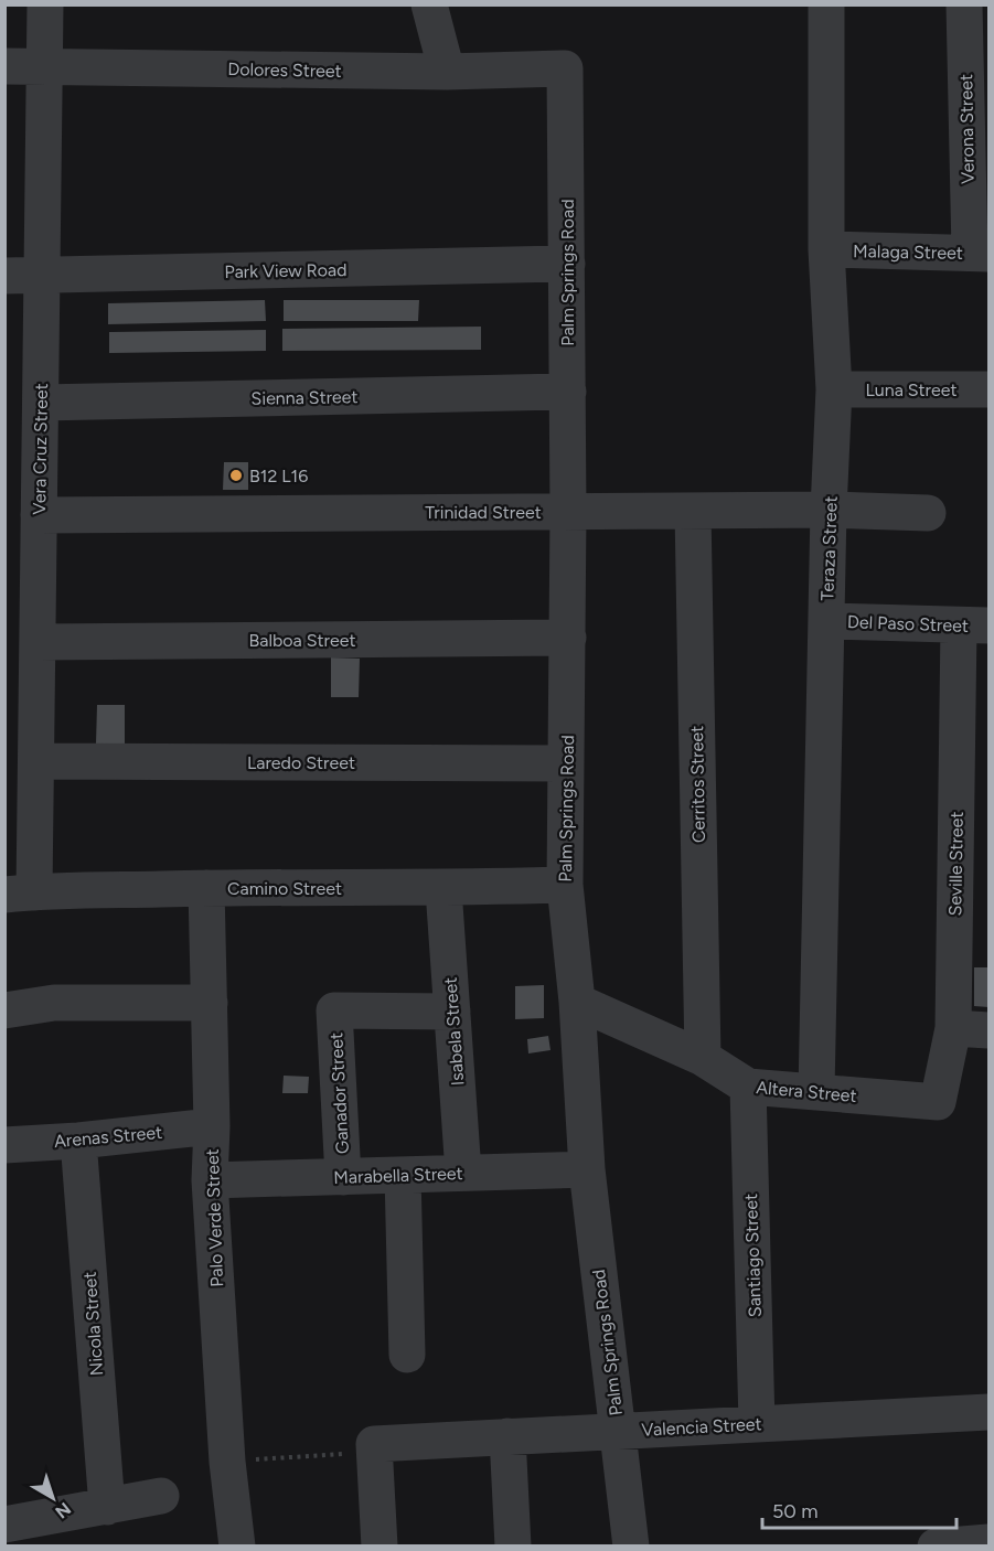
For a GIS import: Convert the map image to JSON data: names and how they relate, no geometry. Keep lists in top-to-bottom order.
{
  "streets": {
    "street": [
      "Dolores Street",
      "Verona Street",
      "Malaga Street",
      "Park View Road",
      "Palm Springs Road",
      "Luna Street",
      "Sienna Street",
      "Vera Cruz Street",
      "Trinidad Street",
      "Teraza Street",
      "Del Paso Street",
      "Balboa Street",
      "Laredo Street",
      "Cerritos Street",
      "Seville Street",
      "Camino Street",
      "Isabela Street",
      "Altera Street",
      "Ganador Street",
      "Arenas Street",
      "Marabella Street",
      "Palo Verde Street",
      "Santiago Street",
      "Nicola Street",
      "Valencia Street"
    ]
  },
  "crossings": [
    ["Dolores Street", "Palm Springs Road"],
    ["Dolores Street", "Vera Cruz Street"],
    ["Verona Street", "Malaga Street"],
    ["Malaga Street", "Teraza Street"],
    ["Park View Road", "Palm Springs Road"],
    ["Park View Road", "Vera Cruz Street"],
    ["Palm Springs Road", "Sienna Street"],
    ["Palm Springs Road", "Trinidad Street"],
    ["Palm Springs Road", "Balboa Street"],
    ["Palm Springs Road", "Laredo Street"],
    ["Palm Springs Road", "Camino Street"],
    ["Palm Springs Road", "Altera Street"],
    ["Palm Springs Road", "Marabella Street"],
    ["Palm Springs Road", "Valencia Street"],
    ["Luna Street", "Teraza Street"],
    ["Sienna Street", "Vera Cruz Street"],
    ["Vera Cruz Street", "Trinidad Street"],
    ["Vera Cruz Street", "Balboa Street"],
    ["Vera Cruz Street", "Laredo Street"],
    ["Vera Cruz Street", "Camino Street"],
    ["Trinidad Street", "Teraza Street"],
    ["Trinidad Street", "Cerritos Street"],
    ["Teraza Street", "Del Paso Street"],
    ["Teraza Street", "Altera Street"],
    ["Del Paso Street", "Seville Street"],
    ["Cerritos Street", "Altera Street"],
    ["Seville Street", "Altera Street"],
    ["Camino Street", "Isabela Street"],
    ["Camino Street", "Palo Verde Street"],
    ["Isabela Street", "Ganador Street"],
    ["Isabela Street", "Marabella Street"],
    ["Altera Street", "Santiago Street"],
    ["Ganador Street", "Marabella Street"],
    ["Arenas Street", "Palo Verde Street"],
    ["Arenas Street", "Nicola Street"],
    ["Marabella Street", "Palo Verde Street"],
    ["Santiago Street", "Valencia Street"]
  ],
  "places": ["B12 L16"],
  "scale_bar": "50 m",
  "north": "bottom right"
}
